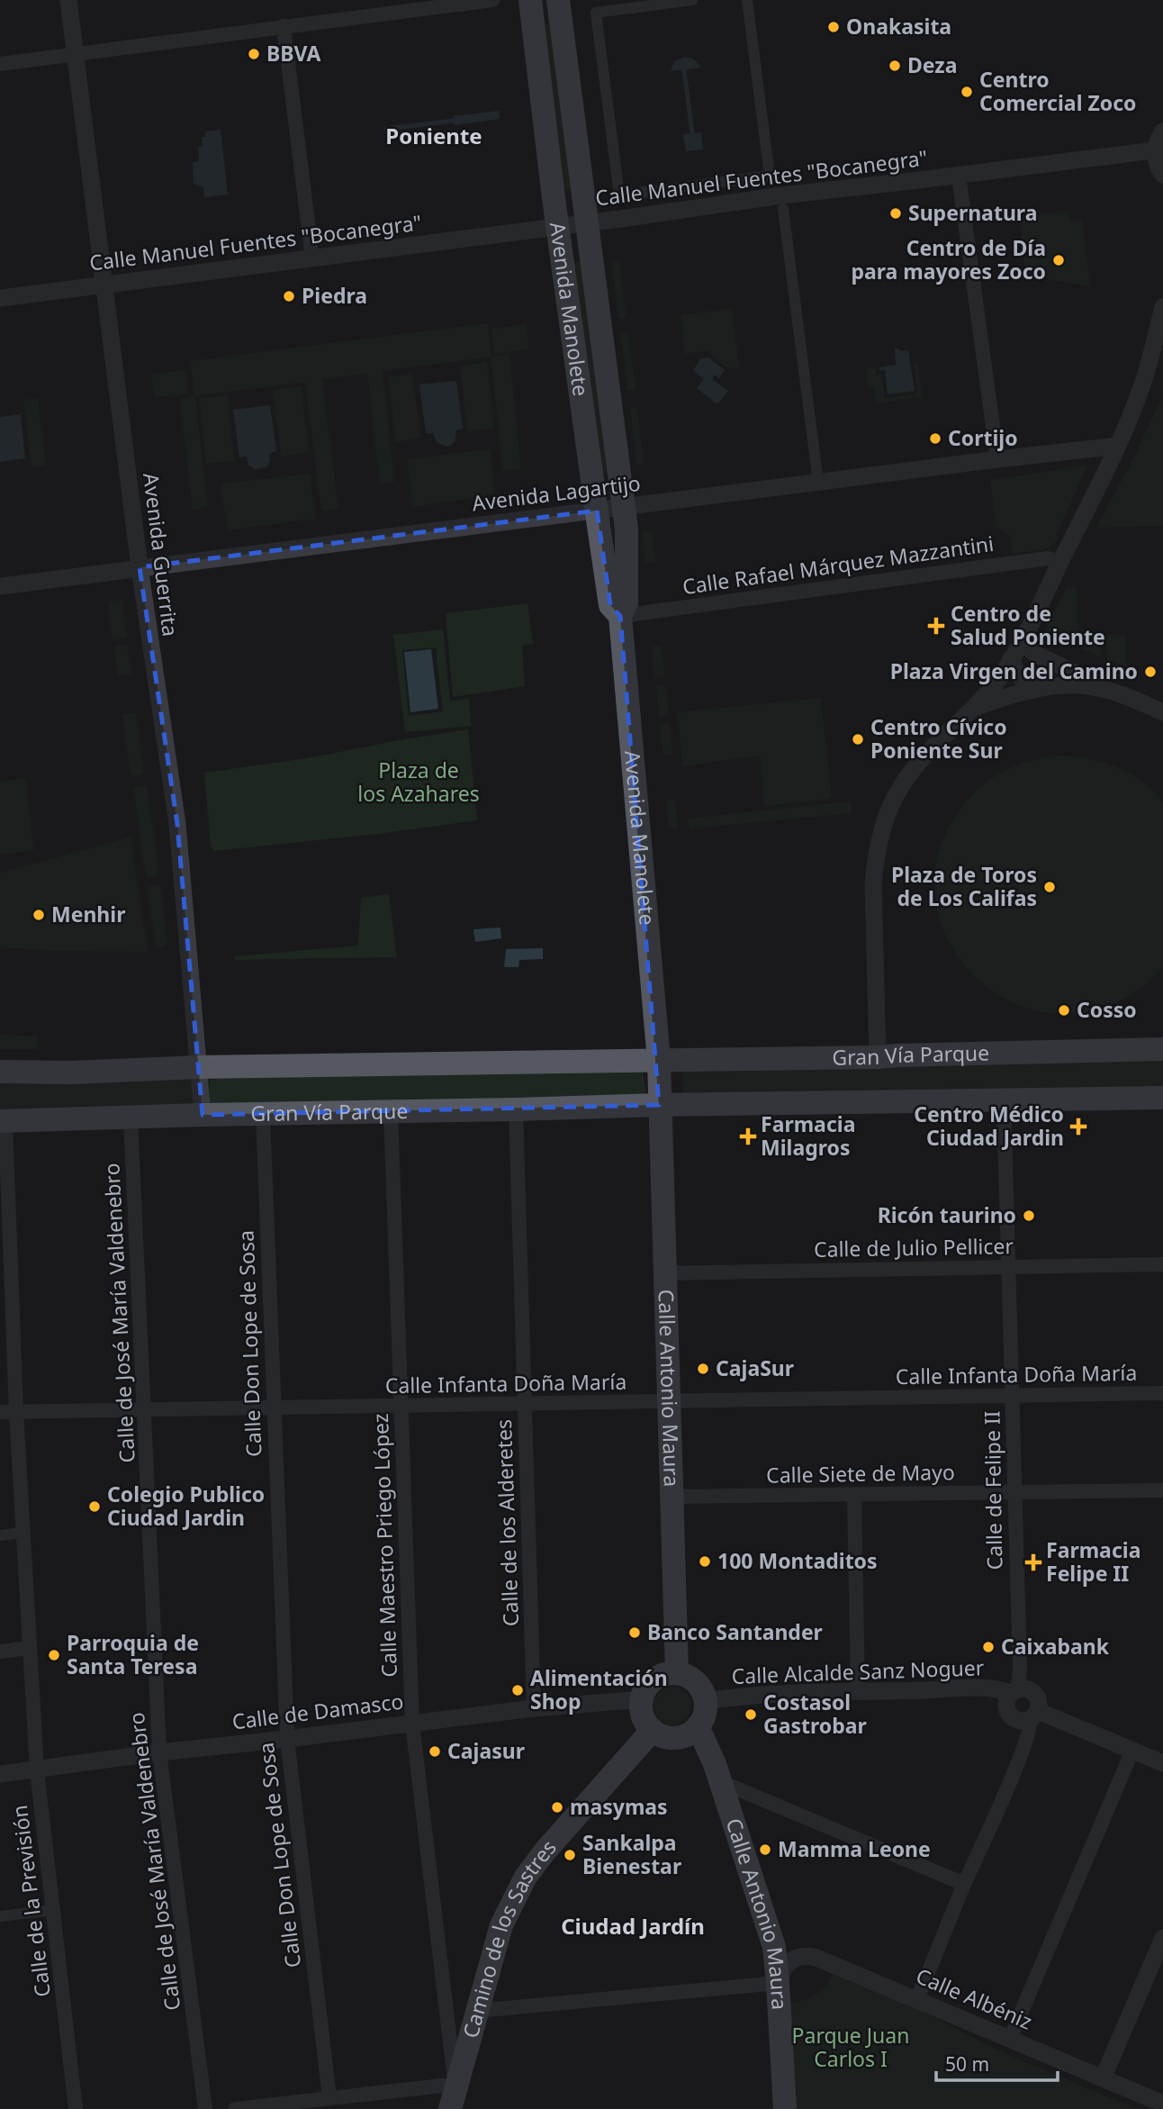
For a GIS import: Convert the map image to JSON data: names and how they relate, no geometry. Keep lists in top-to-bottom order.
{
  "streets": {
    "main road": [
      "Avenida Manolete",
      "Gran Vía Parque",
      "Calle Antonio Maura",
      "Camino de los Sastres"
    ],
    "street": [
      "Calle Manuel Fuentes \"Bocanegra\"",
      "Avenida Lagartijo",
      "Avenida Guerrita",
      "Calle Rafael Márquez Mazzantini",
      "Calle de Julio Pellicer",
      "Calle de José María Valdenebro",
      "Calle Don Lope de Sosa",
      "Calle Infanta Doña María",
      "Calle Siete de Mayo",
      "Calle de Felipe II",
      "Calle de los Alderetes",
      "Calle Maestro Priego López",
      "Calle Alcalde Sanz Noguer",
      "Calle de Damasco",
      "Calle de la Previsión",
      "Calle Albéniz"
    ]
  },
  "crossings": [
    ["Calle Manuel Fuentes \"Bocanegra\"", "Avenida Manolete"],
    ["Calle Manuel Fuentes \"Bocanegra\"", "Avenida Guerrita"],
    ["Avenida Manolete", "Avenida Lagartijo"],
    ["Avenida Manolete", "Calle Rafael Márquez Mazzantini"],
    ["Avenida Manolete", "Gran Vía Parque"],
    ["Avenida Lagartijo", "Avenida Guerrita"],
    ["Avenida Guerrita", "Gran Vía Parque"],
    ["Gran Vía Parque", "Calle de José María Valdenebro"],
    ["Gran Vía Parque", "Calle Don Lope de Sosa"],
    ["Gran Vía Parque", "Calle Antonio Maura"],
    ["Gran Vía Parque", "Calle de Felipe II"],
    ["Gran Vía Parque", "Calle de los Alderetes"],
    ["Gran Vía Parque", "Calle Maestro Priego López"],
    ["Gran Vía Parque", "Calle de la Previsión"],
    ["Calle de Julio Pellicer", "Calle Antonio Maura"],
    ["Calle de Julio Pellicer", "Calle de Felipe II"],
    ["Calle de José María Valdenebro", "Calle Infanta Doña María"],
    ["Calle de José María Valdenebro", "Calle de Damasco"],
    ["Calle Don Lope de Sosa", "Calle Infanta Doña María"],
    ["Calle Don Lope de Sosa", "Calle de Damasco"],
    ["Calle Infanta Doña María", "Calle Antonio Maura"],
    ["Calle Infanta Doña María", "Calle de Felipe II"],
    ["Calle Infanta Doña María", "Calle de los Alderetes"],
    ["Calle Infanta Doña María", "Calle Maestro Priego López"],
    ["Calle Infanta Doña María", "Calle de la Previsión"],
    ["Calle Antonio Maura", "Calle Siete de Mayo"],
    ["Calle Antonio Maura", "Calle Alcalde Sanz Noguer"],
    ["Calle Antonio Maura", "Calle de Damasco"],
    ["Calle Antonio Maura", "Camino de los Sastres"],
    ["Calle Antonio Maura", "Calle Albéniz"],
    ["Calle Siete de Mayo", "Calle de Felipe II"],
    ["Calle de Felipe II", "Calle Alcalde Sanz Noguer"],
    ["Calle de los Alderetes", "Calle de Damasco"],
    ["Calle Maestro Priego López", "Calle de Damasco"],
    ["Calle Maestro Priego López", "Camino de los Sastres"],
    ["Calle Alcalde Sanz Noguer", "Calle de Damasco"],
    ["Calle Alcalde Sanz Noguer", "Camino de los Sastres"],
    ["Calle de Damasco", "Calle de la Previsión"],
    ["Calle de Damasco", "Camino de los Sastres"]
  ],
  "districts": ["Poniente", "Ciudad Jardín"],
  "parks": ["Plaza de los Azahares", "Parque Juan Carlos I"],
  "places": {
    "other": [
      "Onakasita",
      "BBVA",
      "Deza",
      "Centro Comercial Zoco",
      "Supernatura",
      "Centro de Día para mayores Zoco",
      "Piedra",
      "Cortijo",
      "Plaza Virgen del Camino",
      "Centro Cívico Poniente Sur",
      "Plaza de Toros de Los Califas",
      "Menhir",
      "Cosso",
      "Ricón taurino",
      "CajaSur",
      "Colegio Publico Ciudad Jardin",
      "100 Montaditos",
      "Banco Santander",
      "Caixabank",
      "Parroquia de Santa Teresa",
      "Alimentación Shop",
      "Costasol Gastrobar",
      "Cajasur",
      "masymas",
      "Mamma Leone",
      "Sankalpa Bienestar"
    ],
    "health": [
      "Centro de Salud Poniente",
      "Centro Médico Ciudad Jardin",
      "Farmacia Milagros",
      "Farmacia Felipe II"
    ]
  },
  "scale_bar": "50 m"
}
